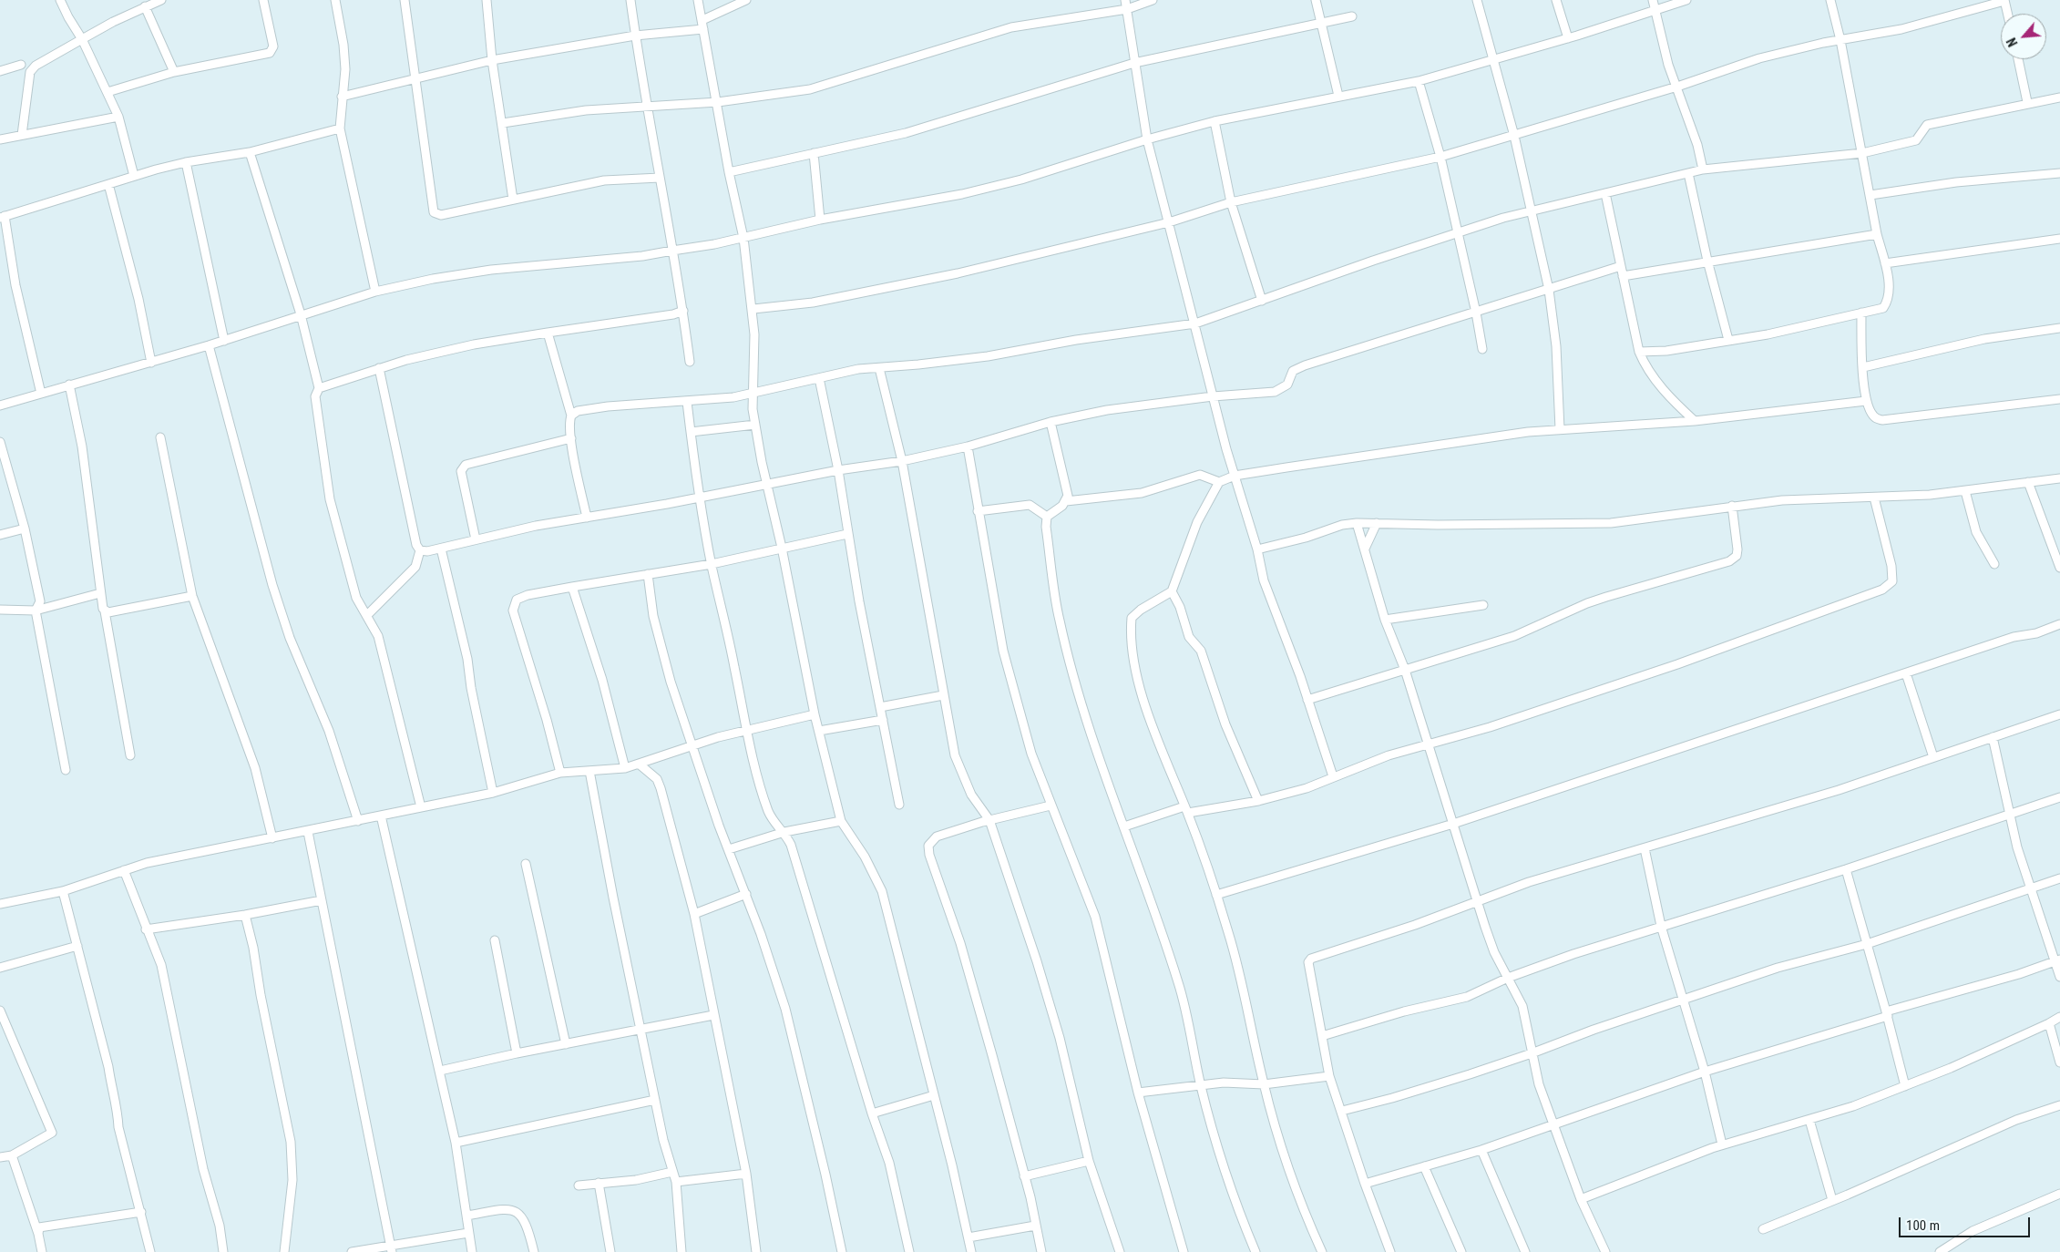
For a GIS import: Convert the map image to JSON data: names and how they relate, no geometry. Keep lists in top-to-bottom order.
{
  "scale_bar": "100 m",
  "north": "bottom left"
}
